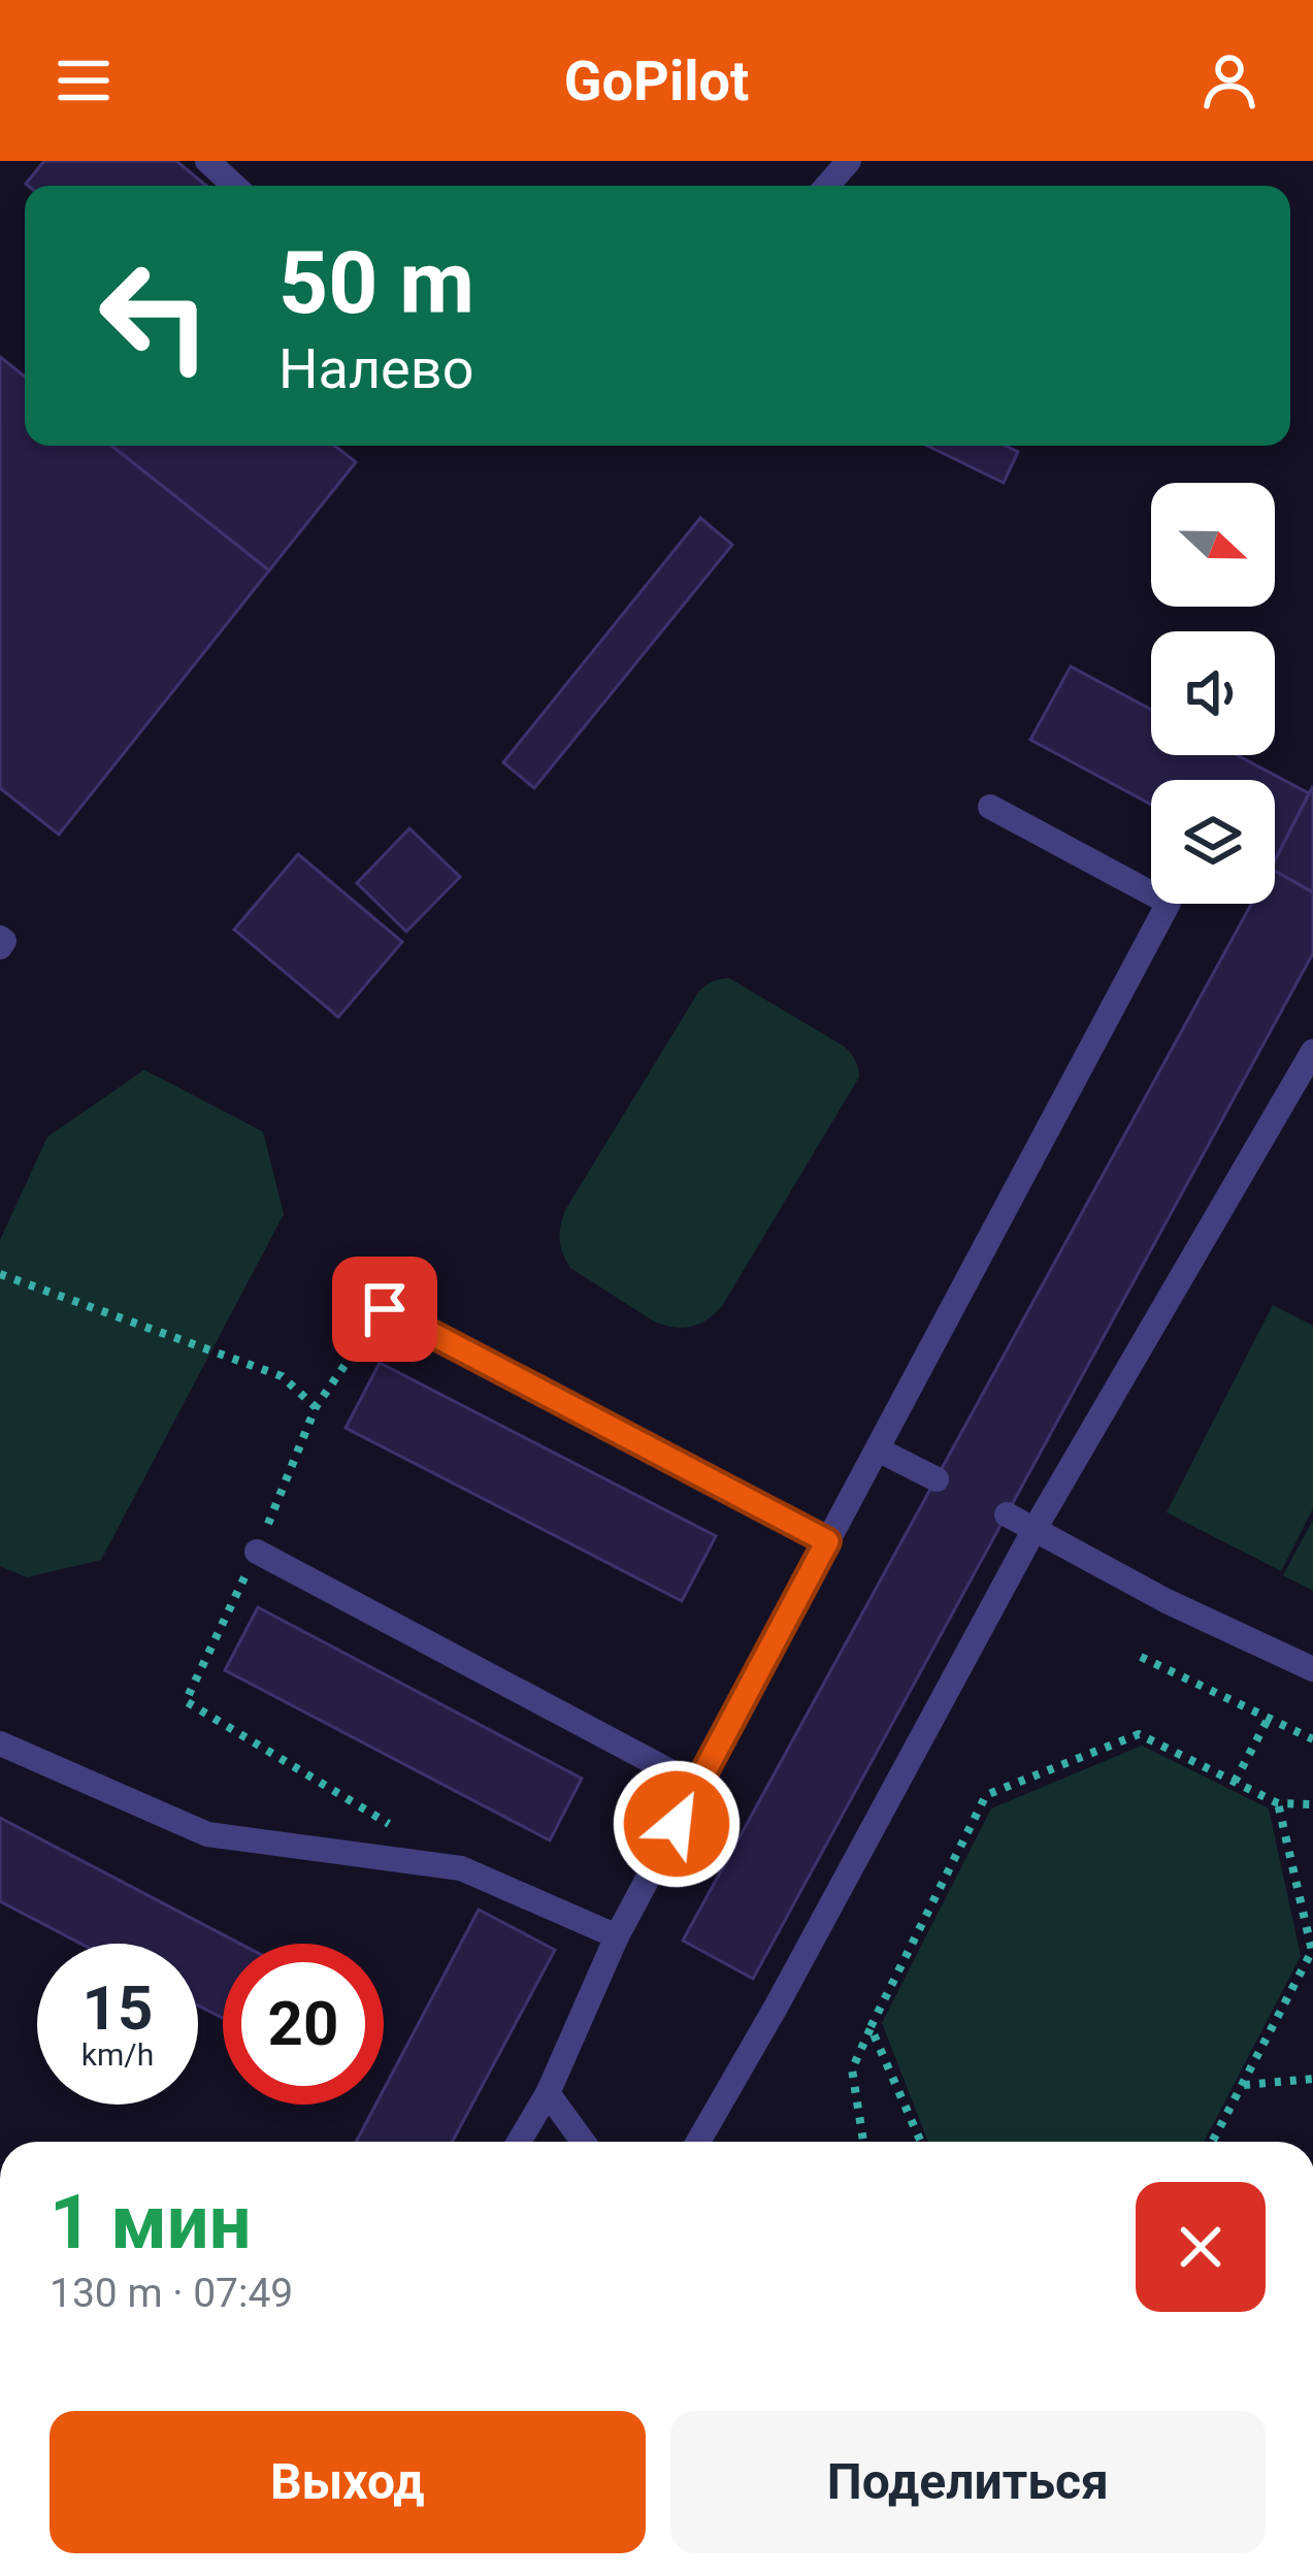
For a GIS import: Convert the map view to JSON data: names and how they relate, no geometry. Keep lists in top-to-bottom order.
{
  "north": "right",
  "page": {
    "header": "GoPilot",
    "turn": ["50 m", "Налево"],
    "speed": "15 km/h",
    "limit": "20",
    "heading": ["1 мин", "130 m · 07:49"],
    "buttons": ["Выход", "Поделиться"]
  }
}
